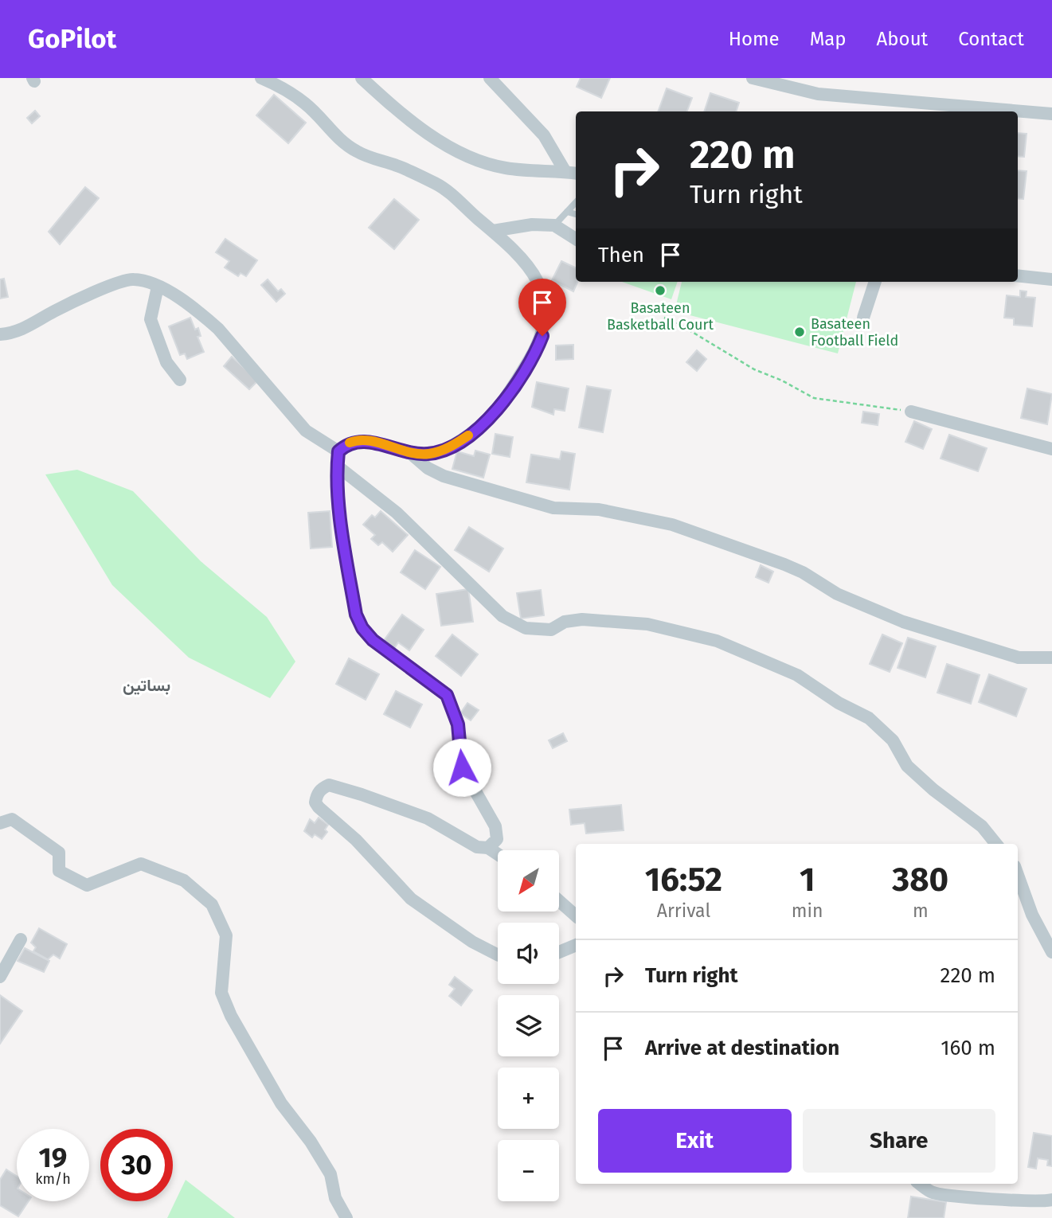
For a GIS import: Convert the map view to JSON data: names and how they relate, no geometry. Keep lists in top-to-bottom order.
{
  "districts": ["بساتين"],
  "places": ["Basateen Basketball Court", "Basateen Football Field"],
  "north": "bottom left",
  "page": {
    "header": "GoPilot",
    "nav": [
      "Home",
      "Map",
      "About",
      "Contact"
    ],
    "turn": ["220 m", "Turn right"],
    "then": "Then",
    "eta": [
      "16:52",
      "Arrival",
      "1",
      "min",
      "380",
      "m"
    ],
    "map_buttons": ["+", "−"],
    "list": [
      {
        "name": "Turn right",
        "value": "220 m"
      },
      {
        "name": "Arrive at destination",
        "value": "160 m"
      }
    ],
    "buttons": ["Exit", "Share"],
    "speed": "19 km/h",
    "limit": "30"
  }
}
